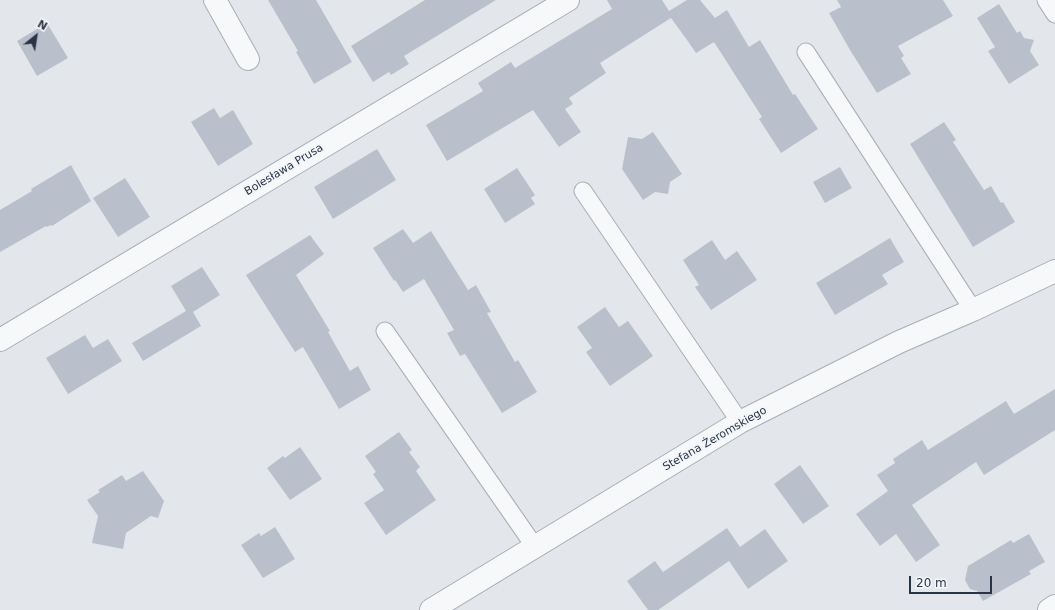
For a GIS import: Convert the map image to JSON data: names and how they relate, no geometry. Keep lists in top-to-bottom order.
{
  "streets": {
    "street": ["Bolesława Prusa", "Stefana Żeromskiego"]
  },
  "scale_bar": "20 m",
  "north": "top right"
}
